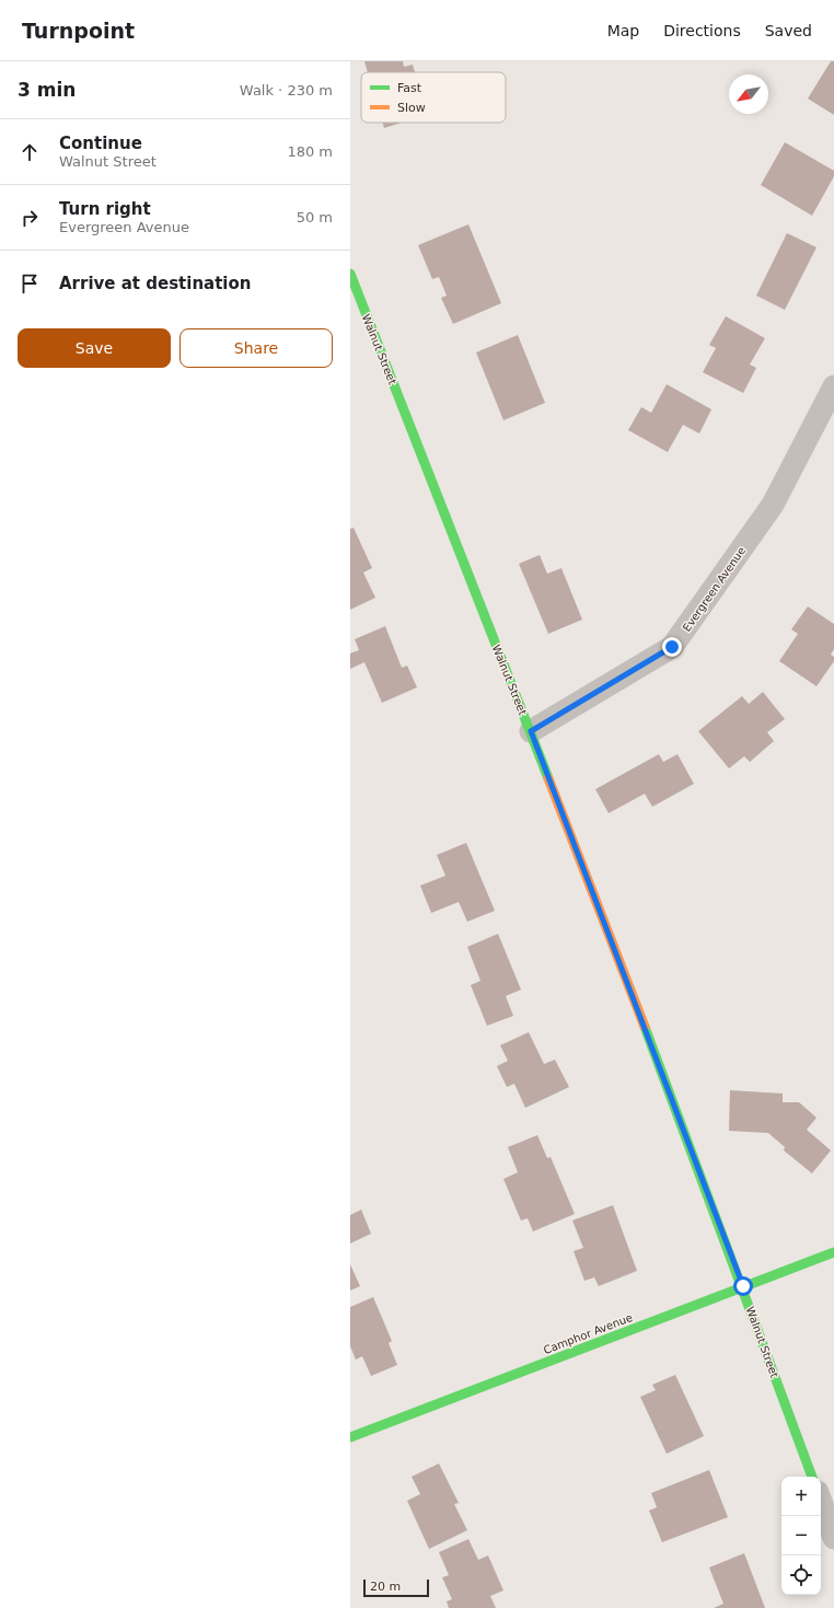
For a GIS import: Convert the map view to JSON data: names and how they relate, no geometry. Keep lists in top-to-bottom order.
{
  "streets": {
    "street": ["Walnut Street", "Evergreen Avenue", "Camphor Avenue"]
  },
  "crossings": [
    ["Walnut Street", "Evergreen Avenue"],
    ["Walnut Street", "Camphor Avenue"]
  ],
  "legend": ["Fast", "Slow"],
  "scale_bar": "20 m",
  "north": "bottom left",
  "page": {
    "header": "Turnpoint",
    "nav": ["Map", "Directions", "Saved"],
    "heading": ["3 min", "Walk · 230 m"],
    "list": [
      ["Continue", "Walnut Street", "180 m"],
      ["Turn right", "Evergreen Avenue", "50 m"],
      "Arrive at destination"
    ],
    "buttons": ["Save", "Share"],
    "map_buttons": ["+", "−"],
    "scale": "20 m"
  }
}
